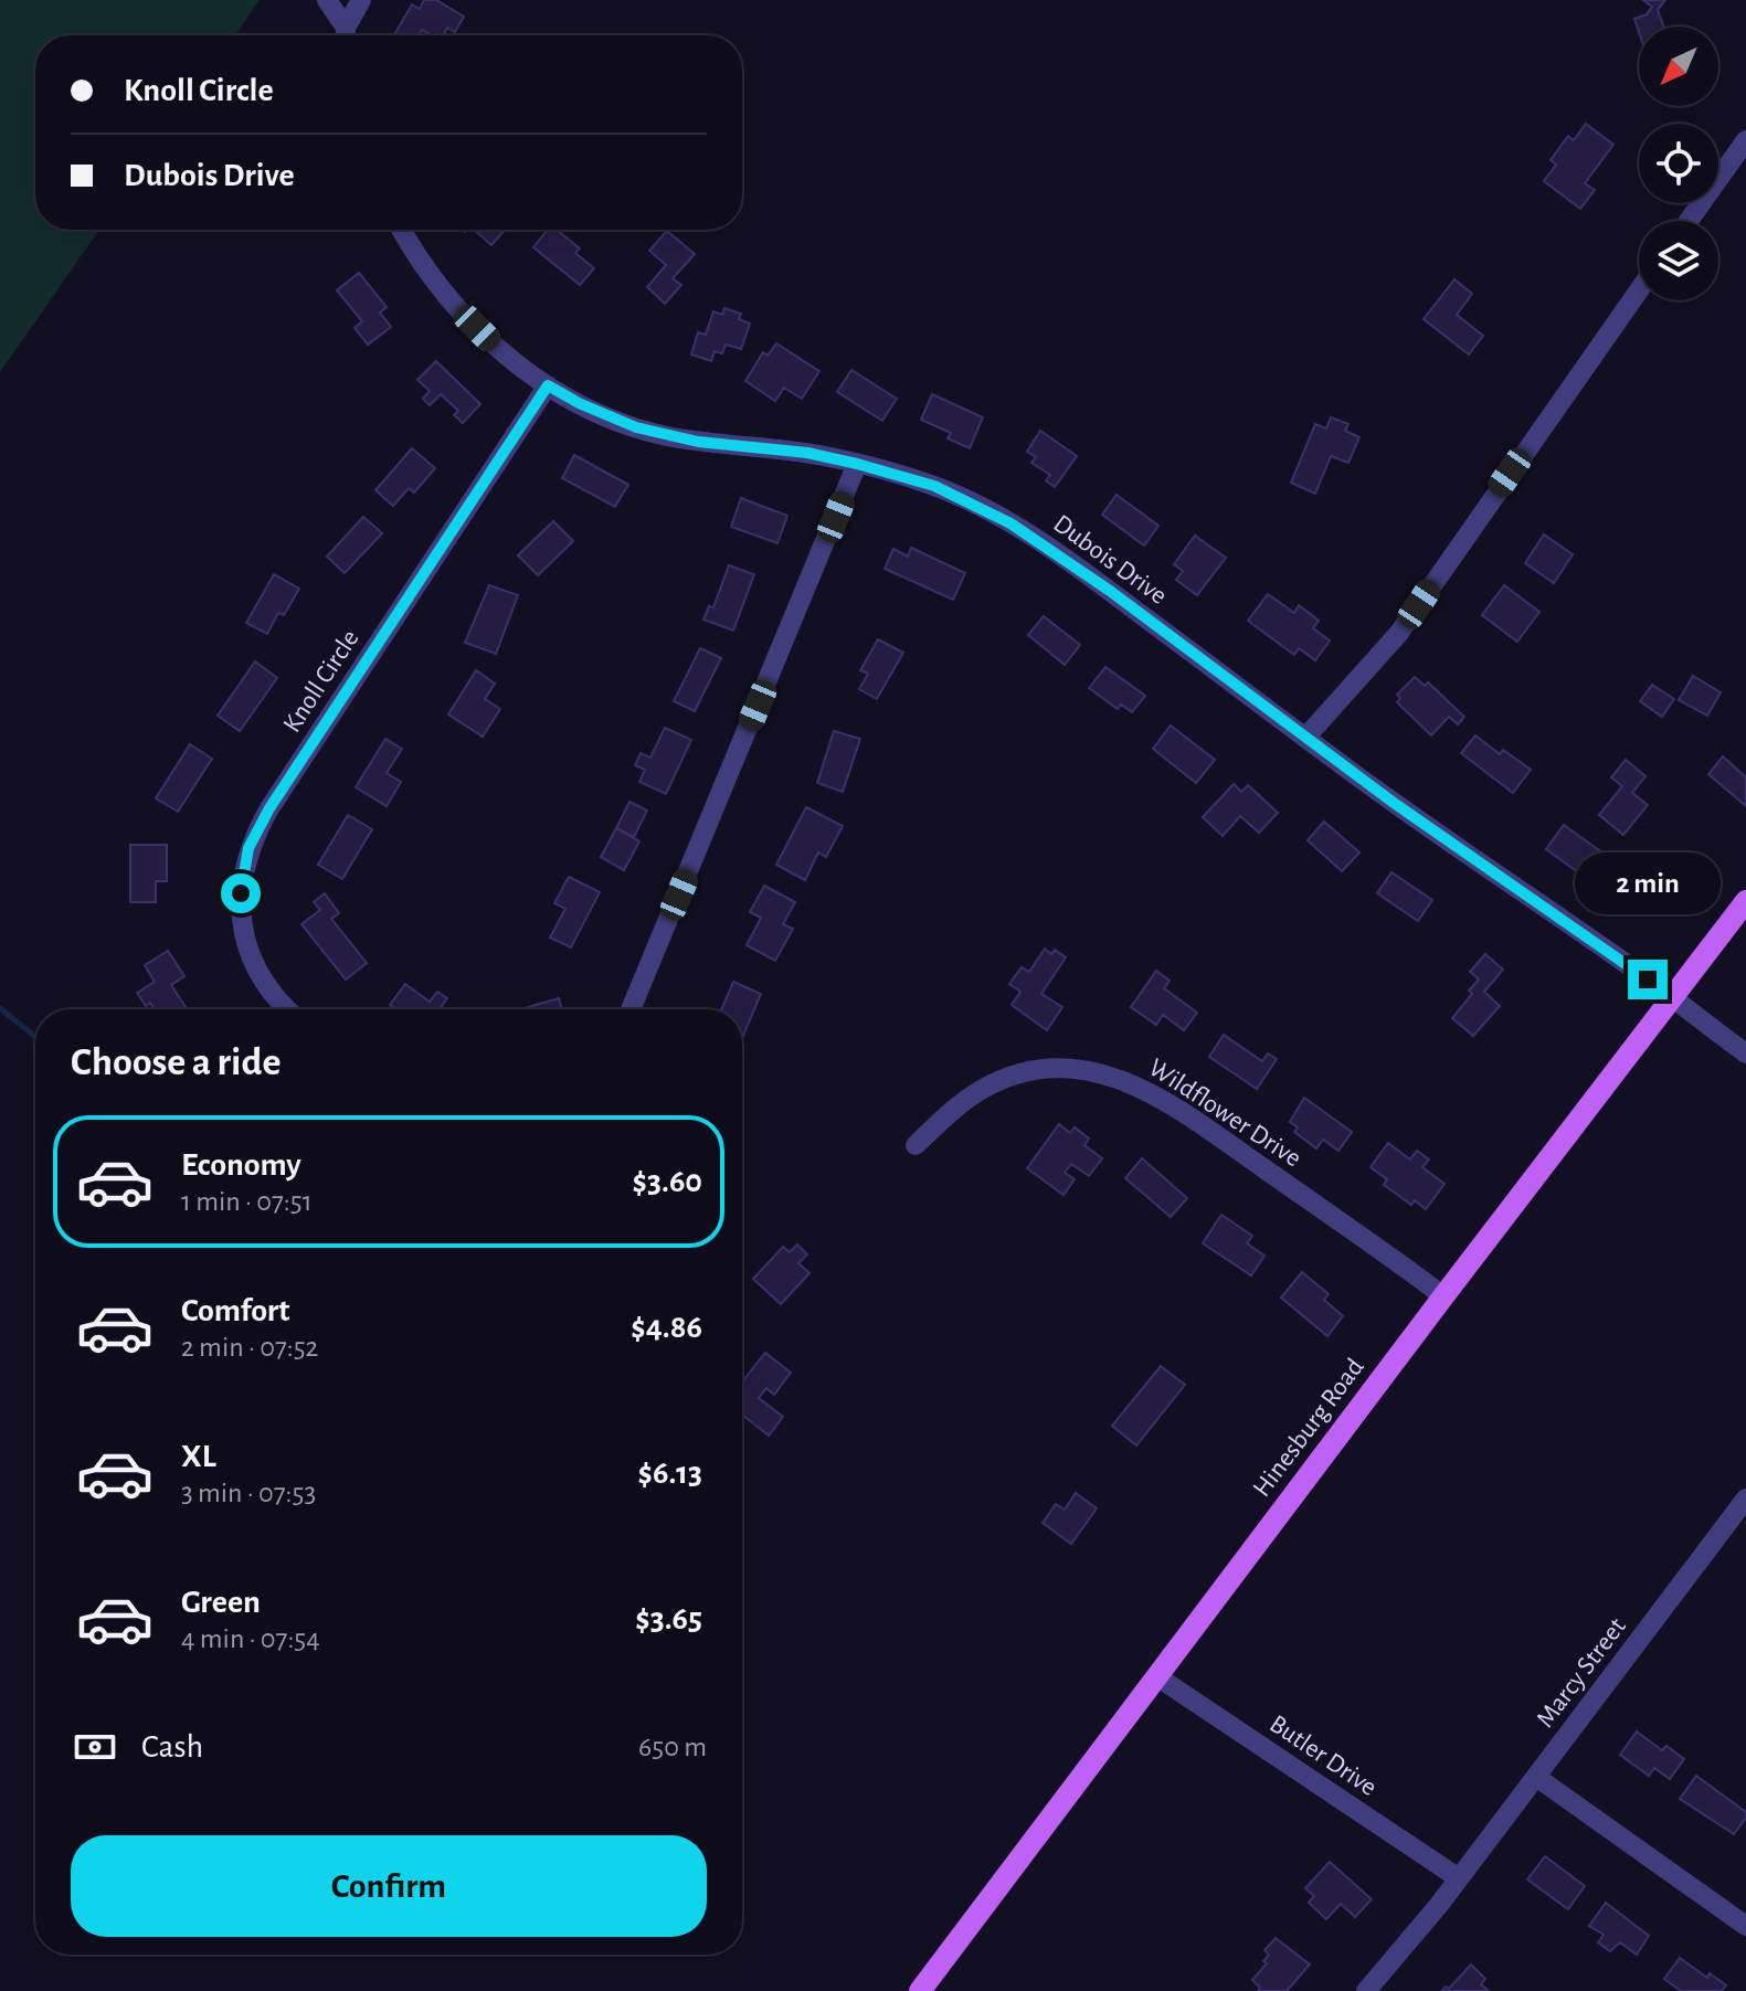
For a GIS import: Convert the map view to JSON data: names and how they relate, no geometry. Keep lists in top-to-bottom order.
{
  "streets": {
    "main road": ["Hinesburg Road"],
    "street": [
      "Dubois Drive",
      "Knoll Circle",
      "Wildflower Drive",
      "Marcy Street",
      "Butler Drive"
    ]
  },
  "crossings": [
    ["Dubois Drive", "Knoll Circle"],
    ["Dubois Drive", "Hinesburg Road"],
    ["Wildflower Drive", "Hinesburg Road"],
    ["Hinesburg Road", "Butler Drive"],
    ["Marcy Street", "Butler Drive"]
  ],
  "north": "bottom left",
  "page": {
    "banner": ["Knoll Circle", "Dubois Drive"],
    "bubble": "2 min",
    "heading": "Choose a ride",
    "list": [
      {
        "name": "Economy",
        "note": "1 min · 07:51",
        "value": "$3.60"
      },
      {
        "name": "Comfort",
        "note": "2 min · 07:52",
        "value": "$4.86"
      },
      {
        "name": "XL",
        "note": "3 min · 07:53",
        "value": "$6.13"
      },
      {
        "name": "Green",
        "note": "4 min · 07:54",
        "value": "$3.65"
      }
    ],
    "pay": ["Cash", "650 m"],
    "buttons": "Confirm"
  }
}
